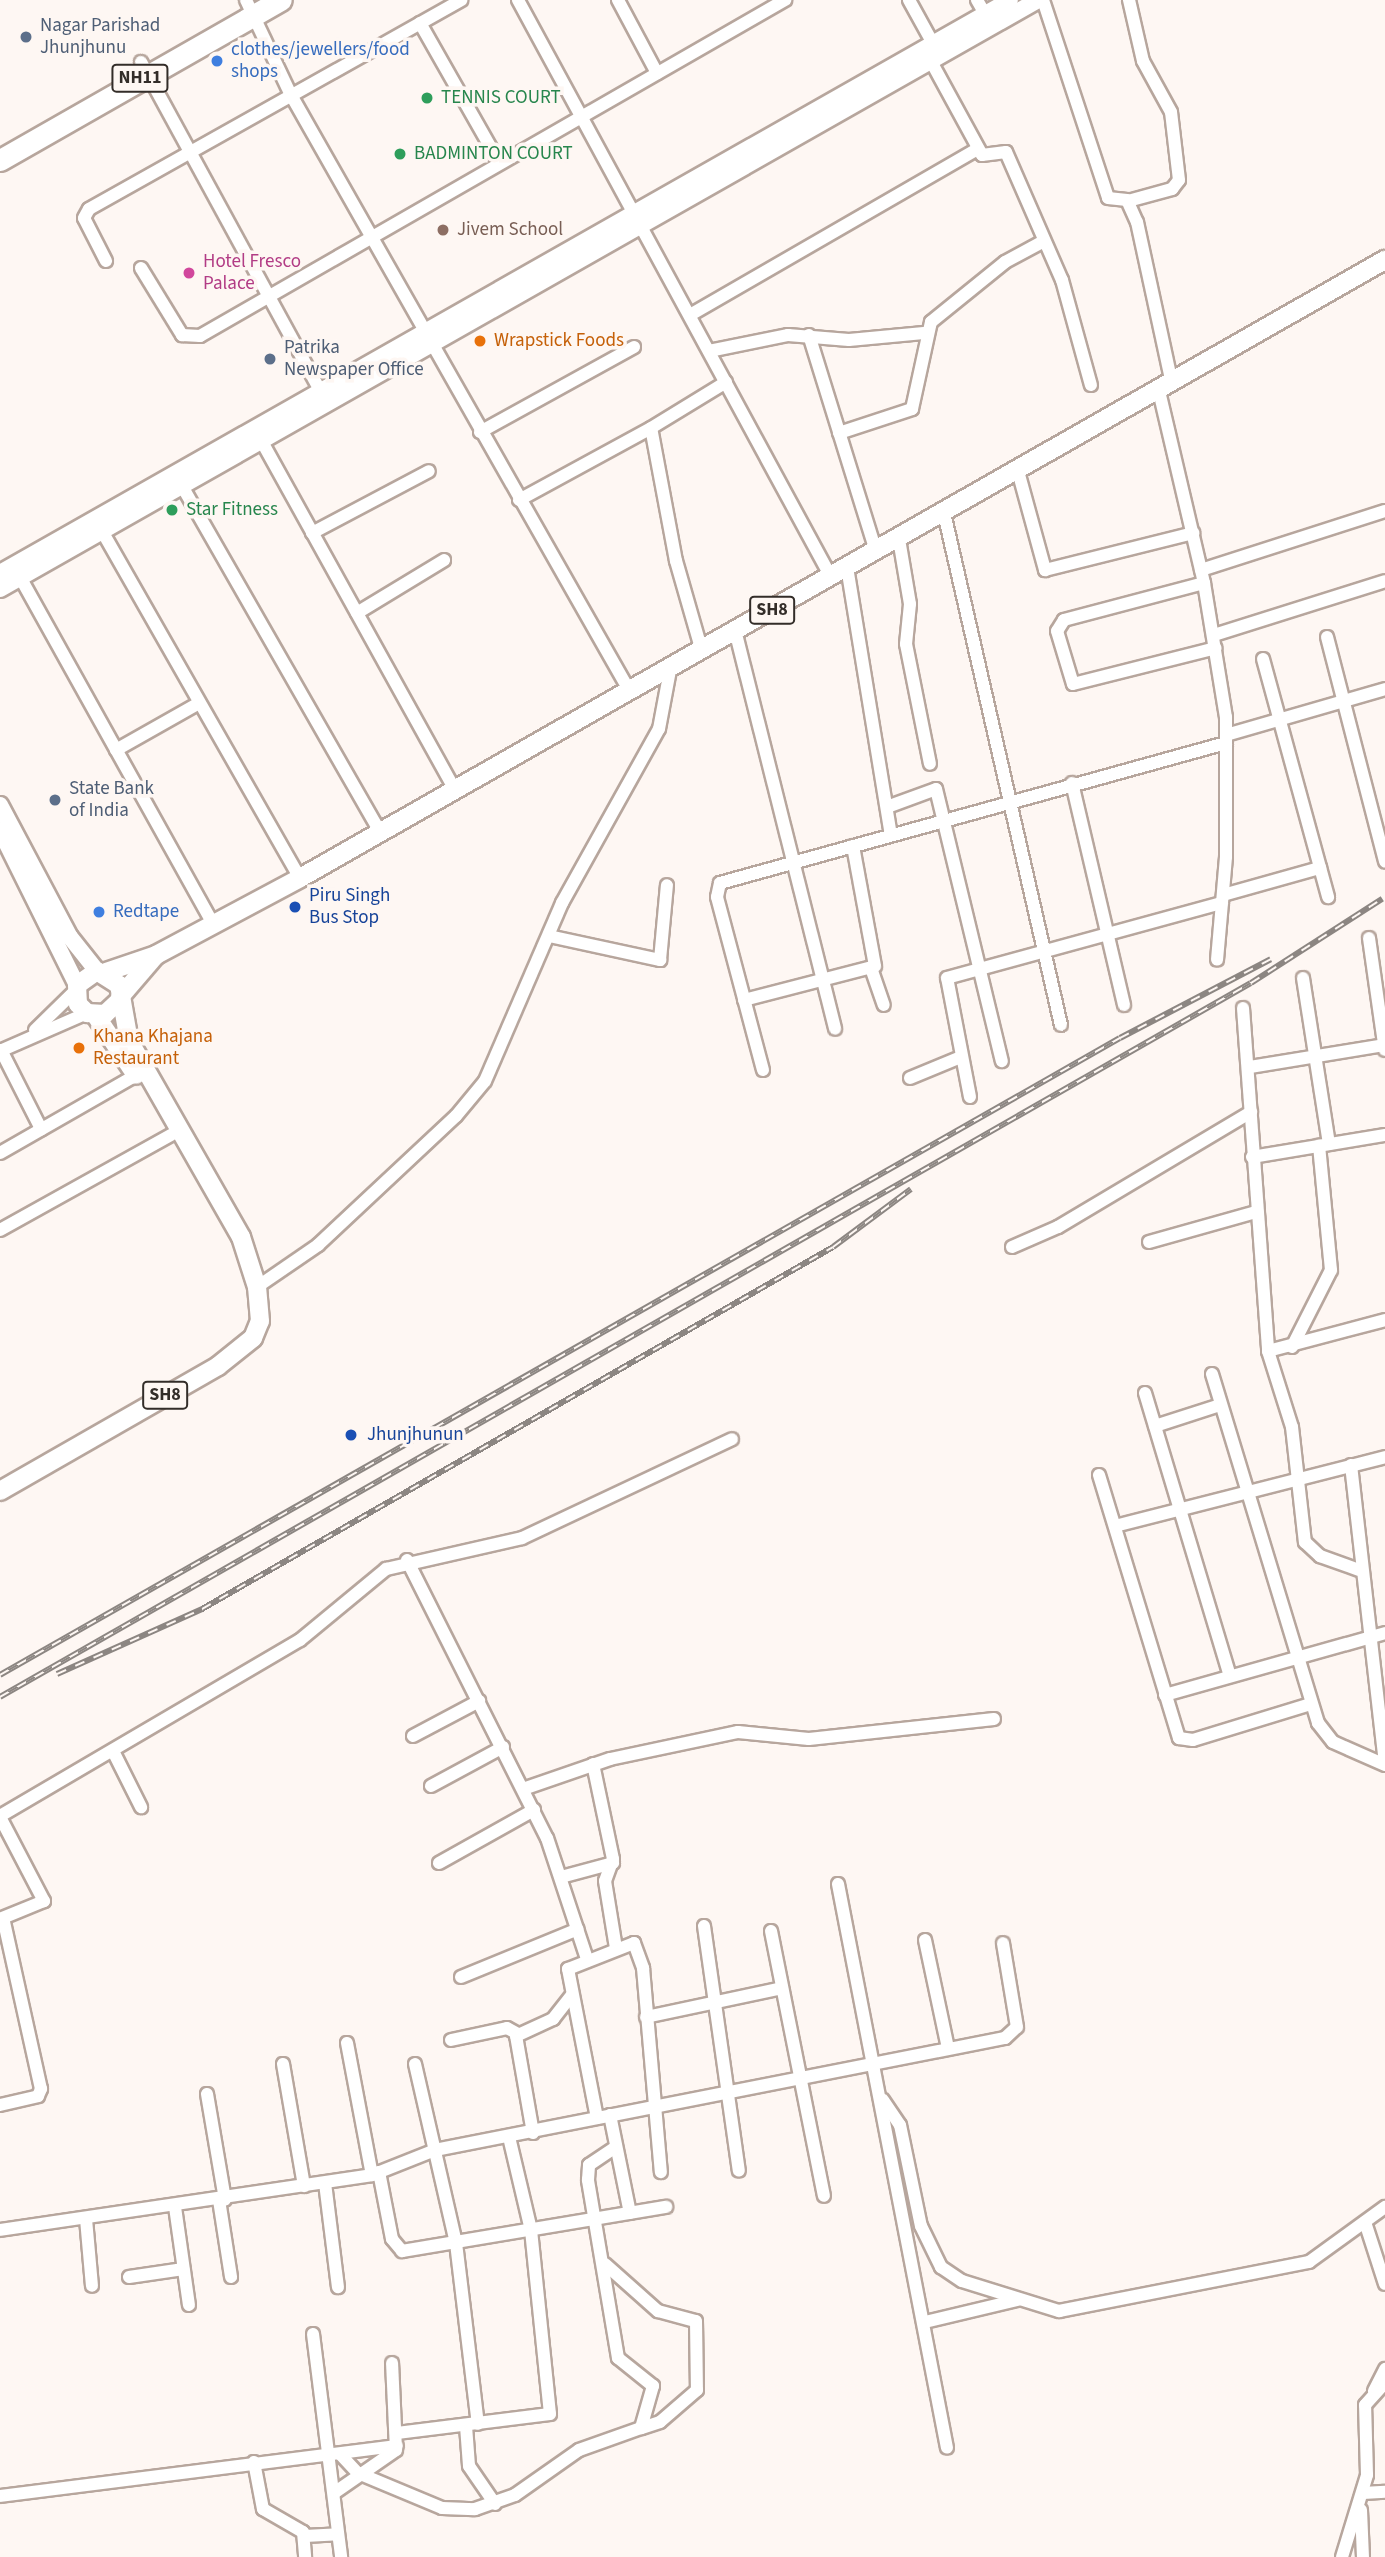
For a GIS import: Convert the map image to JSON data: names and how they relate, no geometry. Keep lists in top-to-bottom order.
{
  "streets": {
    "highway": ["NH11"],
    "main road": ["SH8"]
  },
  "places": [
    "Nagar Parishad Jhunjhunu",
    "clothes/jewellers/food shops",
    "TENNIS COURT",
    "BADMINTON COURT",
    "Jivem School",
    "Hotel Fresco Palace",
    "Wrapstick Foods",
    "Patrika Newspaper Office",
    "Star Fitness",
    "State Bank of India",
    "Piru Singh Bus Stop",
    "Redtape",
    "Khana Khajana Restaurant",
    "Jhunjhunun"
  ]
}
